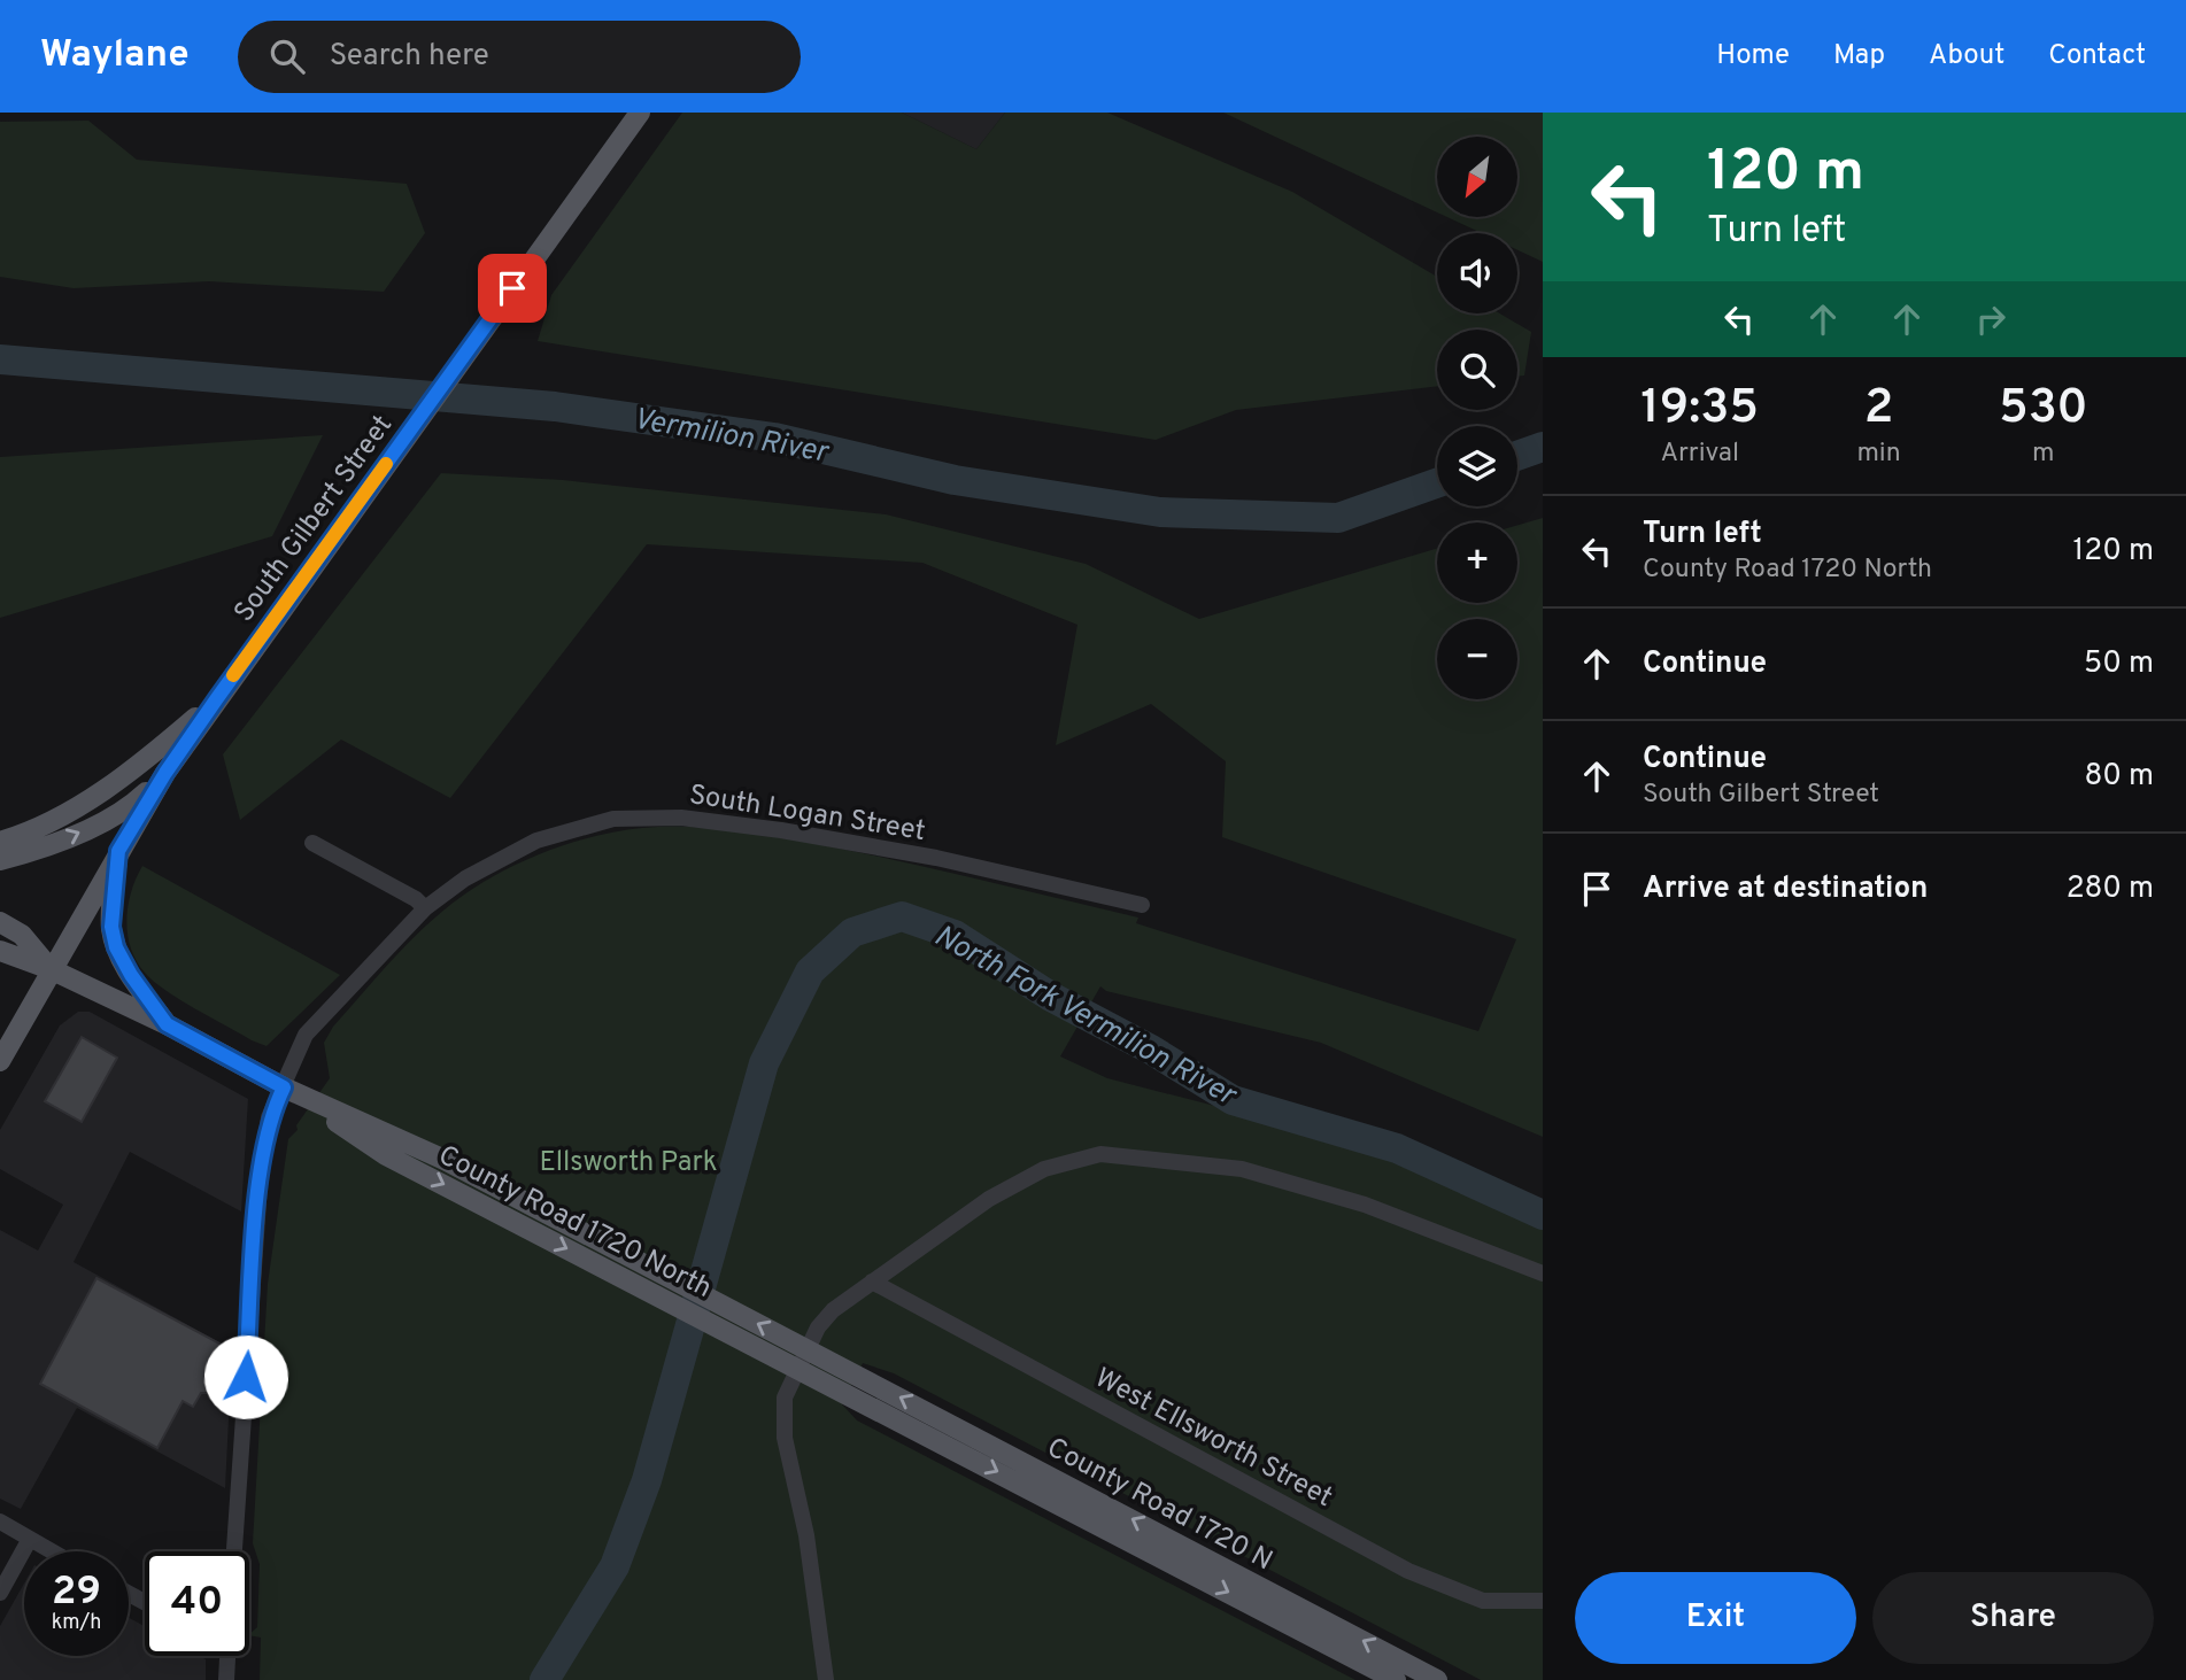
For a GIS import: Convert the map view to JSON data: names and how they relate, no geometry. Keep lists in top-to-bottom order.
{
  "streets": {
    "main road": ["South Gilbert Street", "County Road 1720 North", "County Road 1720 N"],
    "street": ["South Logan Street", "West Ellsworth Street"]
  },
  "crossings": [
    ["South Gilbert Street", "County Road 1720 North"],
    ["South Logan Street", "County Road 1720 North"],
    ["County Road 1720 North", "County Road 1720 N"]
  ],
  "water": ["Vermilion River", "North Fork Vermilion River"],
  "parks": ["Ellsworth Park"],
  "north": "bottom left",
  "page": {
    "header": "Waylane",
    "search": "Search here",
    "nav": [
      "Home",
      "Map",
      "About",
      "Contact"
    ],
    "turn": ["120 m", "Turn left"],
    "map_buttons": ["+", "−"],
    "eta": [
      "19:35",
      "Arrival",
      "2",
      "min",
      "530",
      "m"
    ],
    "list": [
      {
        "name": "Turn left",
        "note": "County Road 1720 North",
        "value": "120 m"
      },
      {
        "name": "Continue",
        "value": "50 m"
      },
      {
        "name": "Continue",
        "note": "South Gilbert Street",
        "value": "80 m"
      },
      {
        "name": "Arrive at destination",
        "value": "280 m"
      }
    ],
    "speed": "29 km/h",
    "limit": "40",
    "buttons": ["Exit", "Share"]
  }
}
